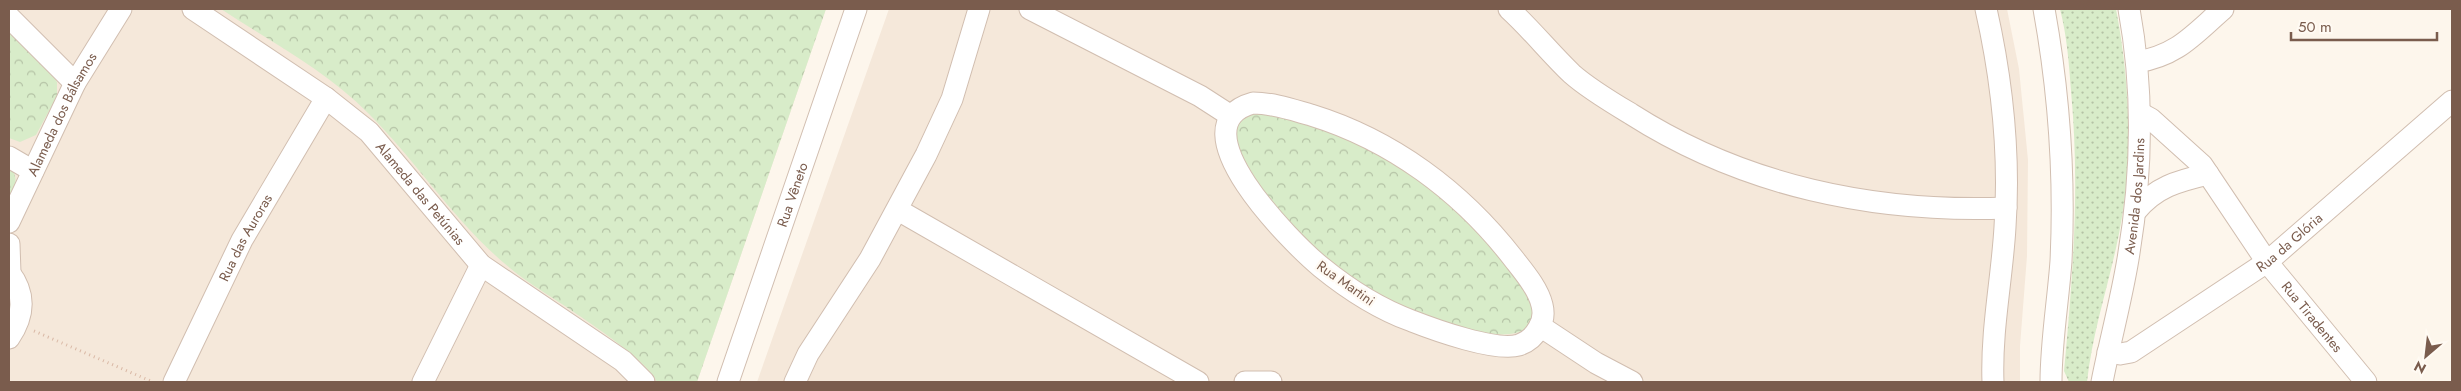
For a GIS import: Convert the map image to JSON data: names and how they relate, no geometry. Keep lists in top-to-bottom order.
{
  "streets": {
    "street": [
      "Alameda dos Bálsamos",
      "Alameda das Petúnias",
      "Rua Vêneto",
      "Avenida dos Jardins",
      "Rua das Auroras",
      "Rua da Glória",
      "Rua Martini",
      "Rua Tiradentes"
    ]
  },
  "crossings": [
    ["Alameda das Petúnias", "Rua das Auroras"],
    ["Avenida dos Jardins", "Rua da Glória"],
    ["Avenida dos Jardins", "Rua Tiradentes"],
    ["Rua da Glória", "Rua Tiradentes"]
  ],
  "scale_bar": "50 m",
  "north": "bottom left"
}
